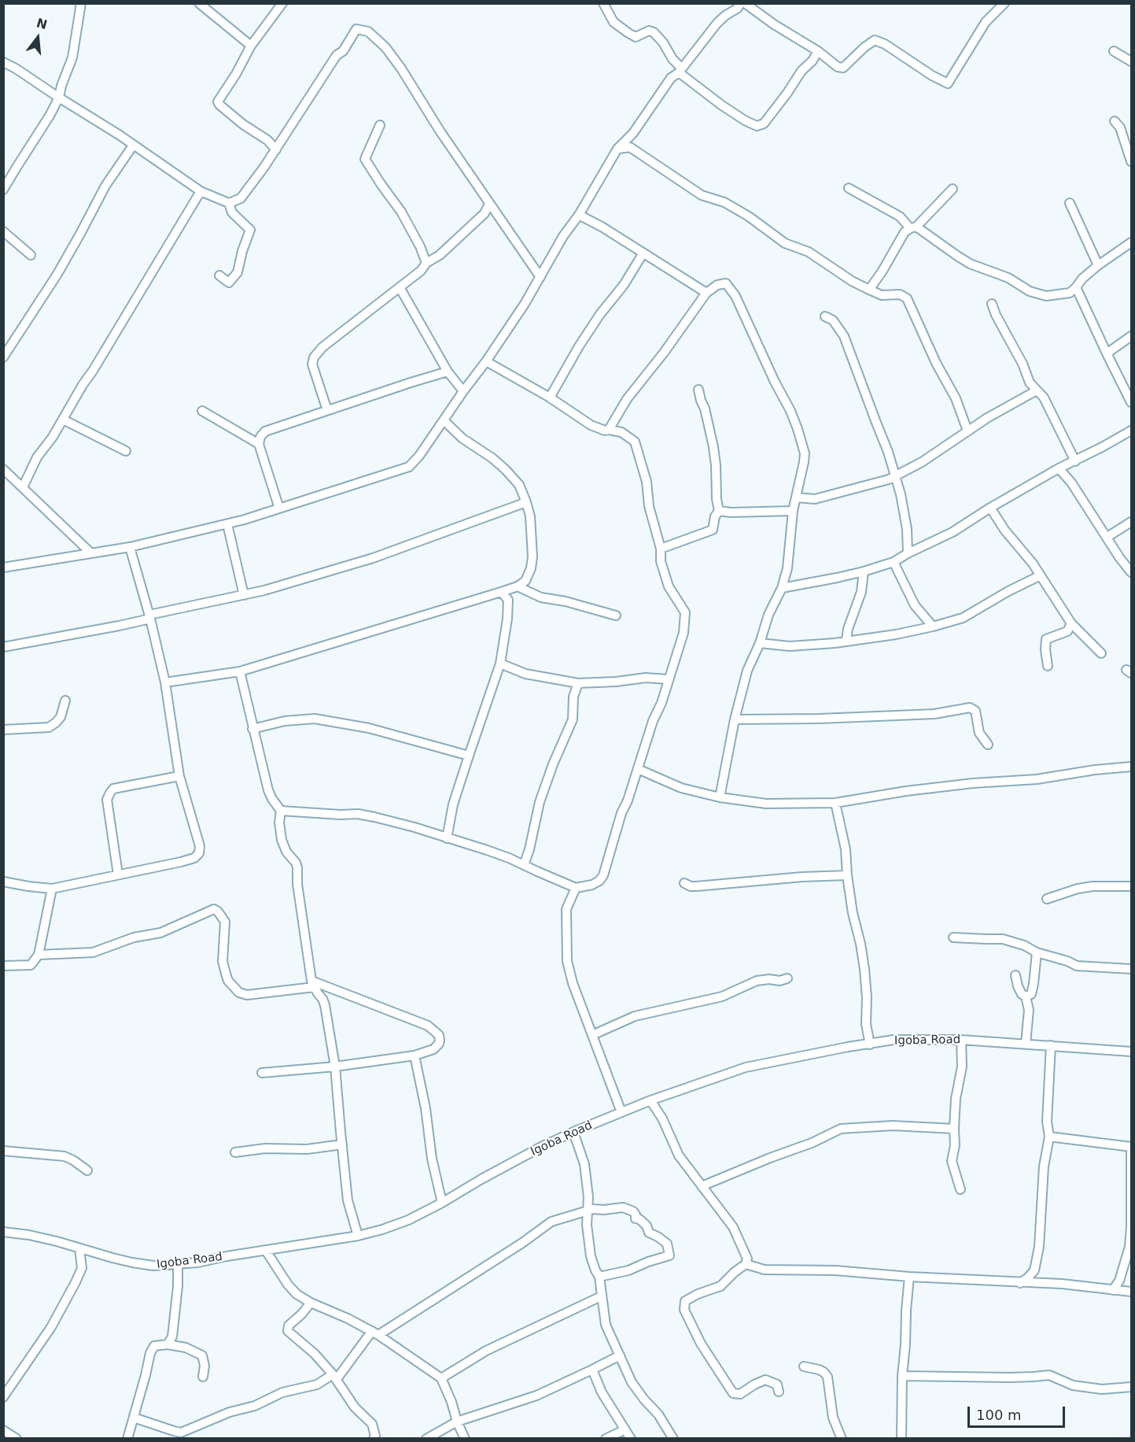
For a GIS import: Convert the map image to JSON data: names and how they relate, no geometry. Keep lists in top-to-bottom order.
{
  "streets": {
    "street": ["Igoba Road"]
  },
  "scale_bar": "100 m",
  "north": "top"
}
